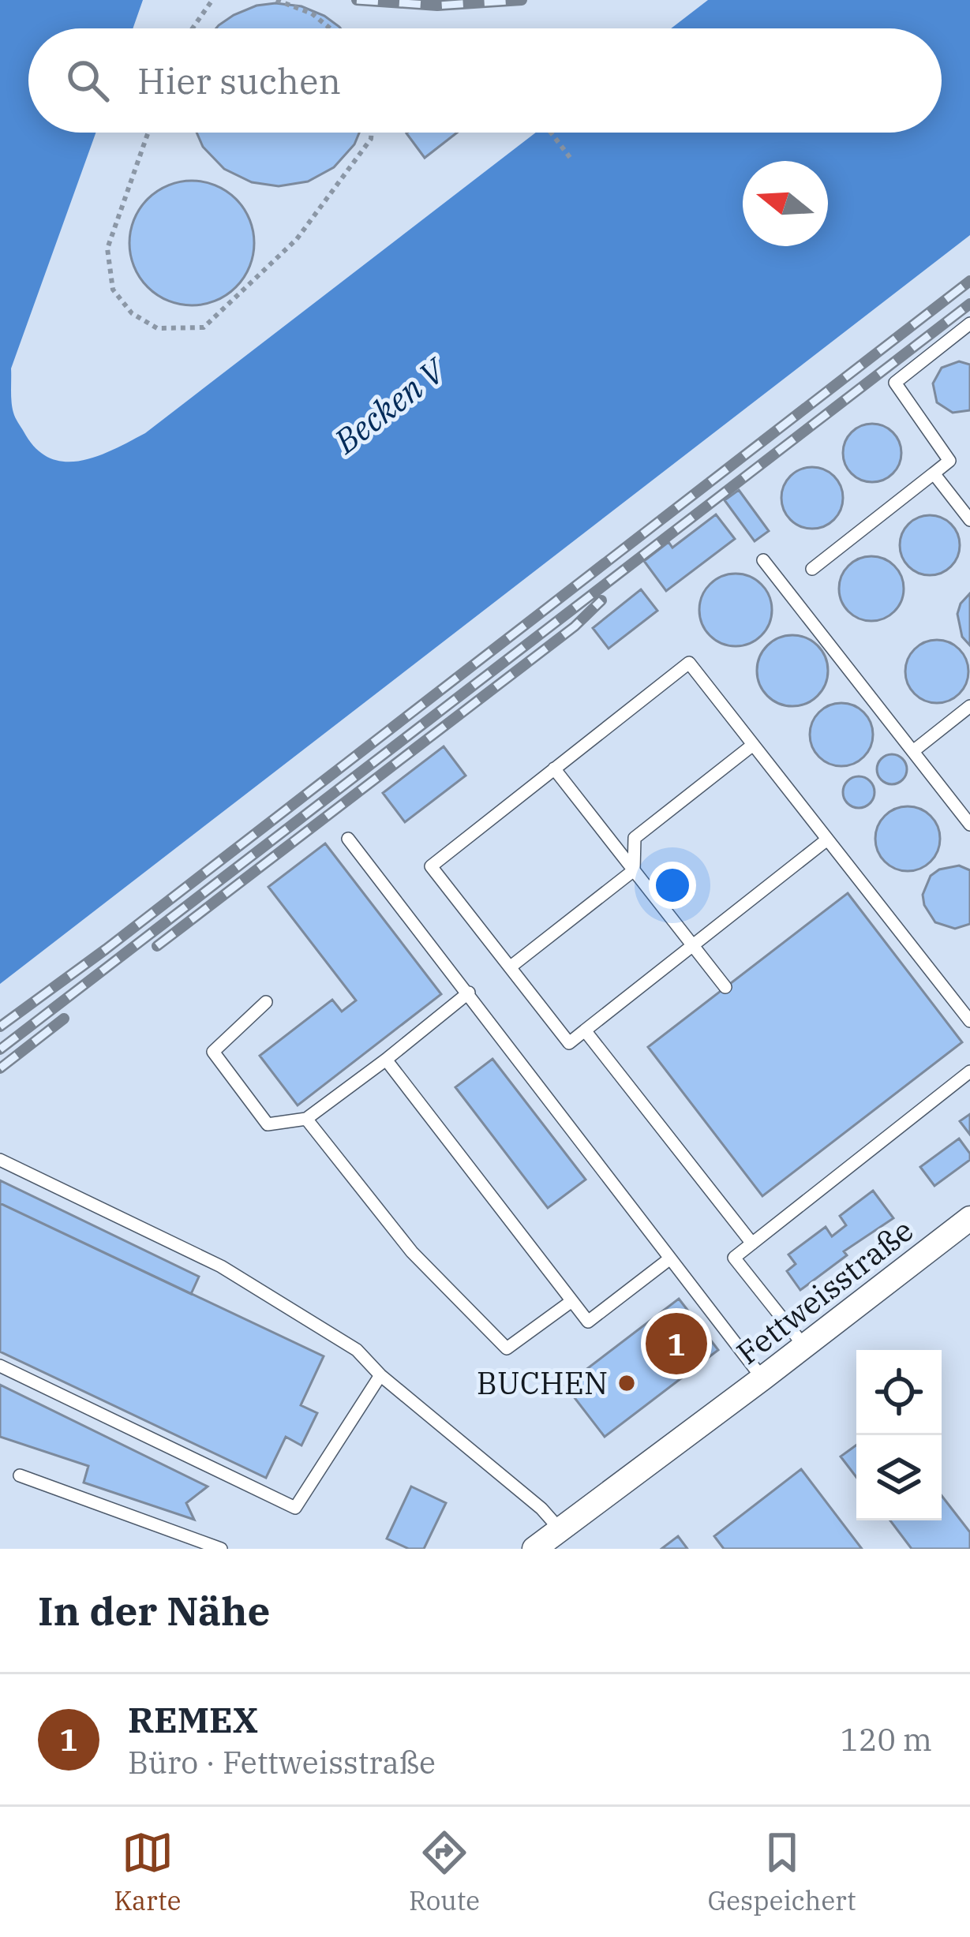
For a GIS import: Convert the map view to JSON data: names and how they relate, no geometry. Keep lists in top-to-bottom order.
{
  "streets": {
    "street": ["Fettweisstraße"]
  },
  "water": ["Becken V"],
  "places": ["BUCHEN"],
  "north": "left",
  "page": {
    "search": "Hier suchen",
    "pins": "1",
    "heading": "In der Nähe",
    "list": [
      {
        "mark": "1",
        "name": "REMEX",
        "note": "Büro · Fettweisstraße",
        "value": "120 m"
      }
    ],
    "nav": ["Karte", "Route", "Gespeichert"]
  }
}
